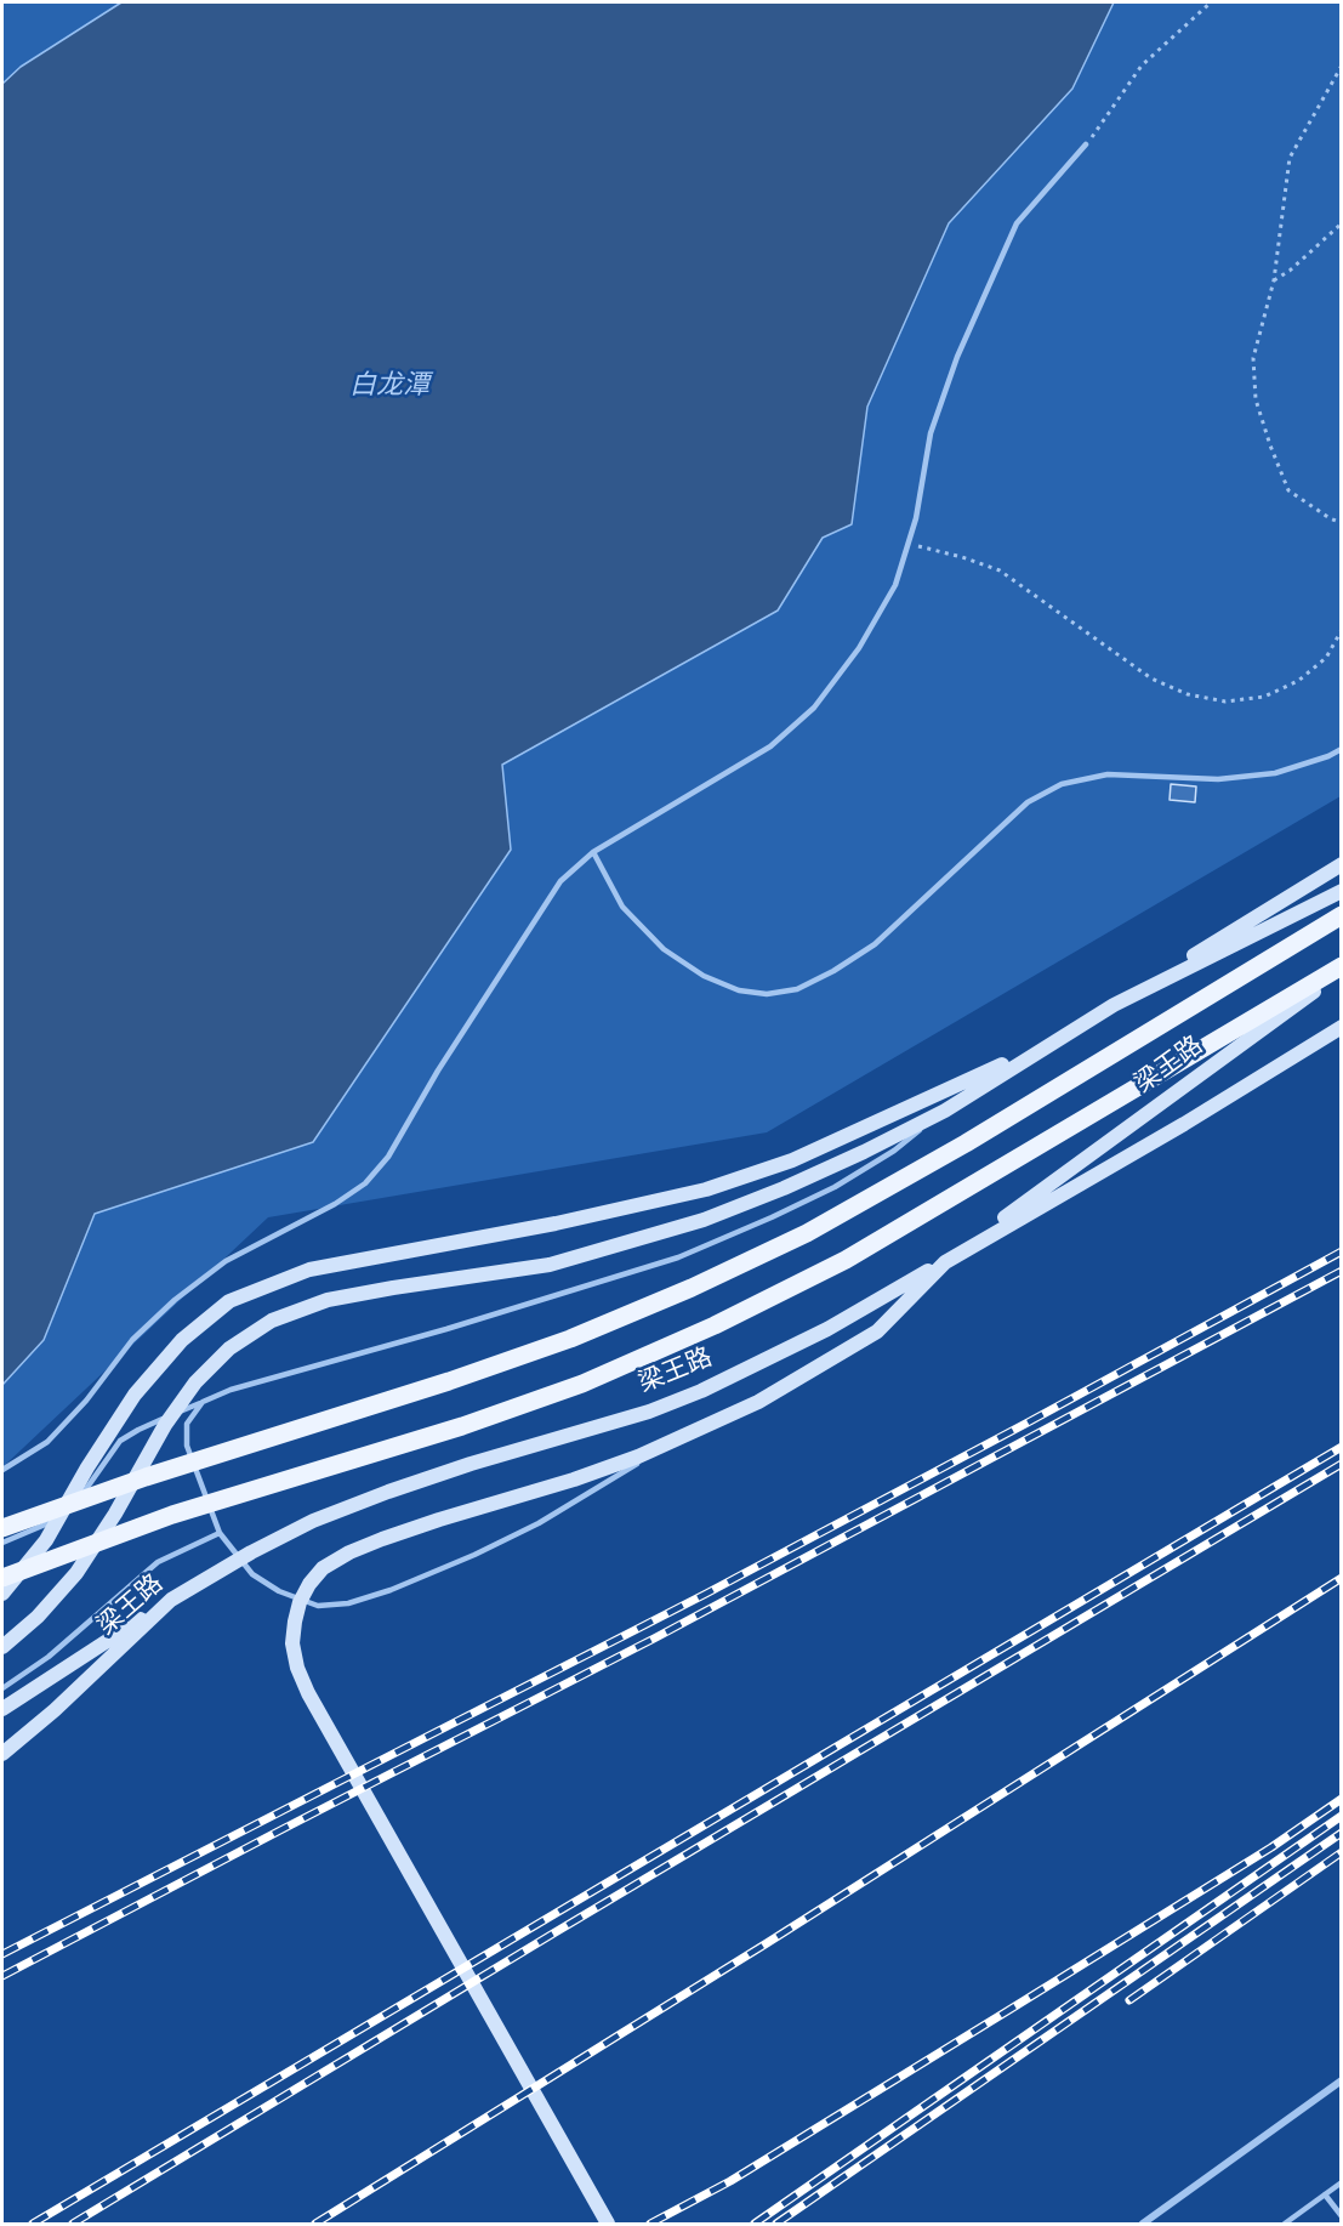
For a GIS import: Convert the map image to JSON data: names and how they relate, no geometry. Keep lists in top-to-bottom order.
{
  "streets": {
    "main road": ["梁王路"]
  },
  "water": ["白龙潭"]
}
